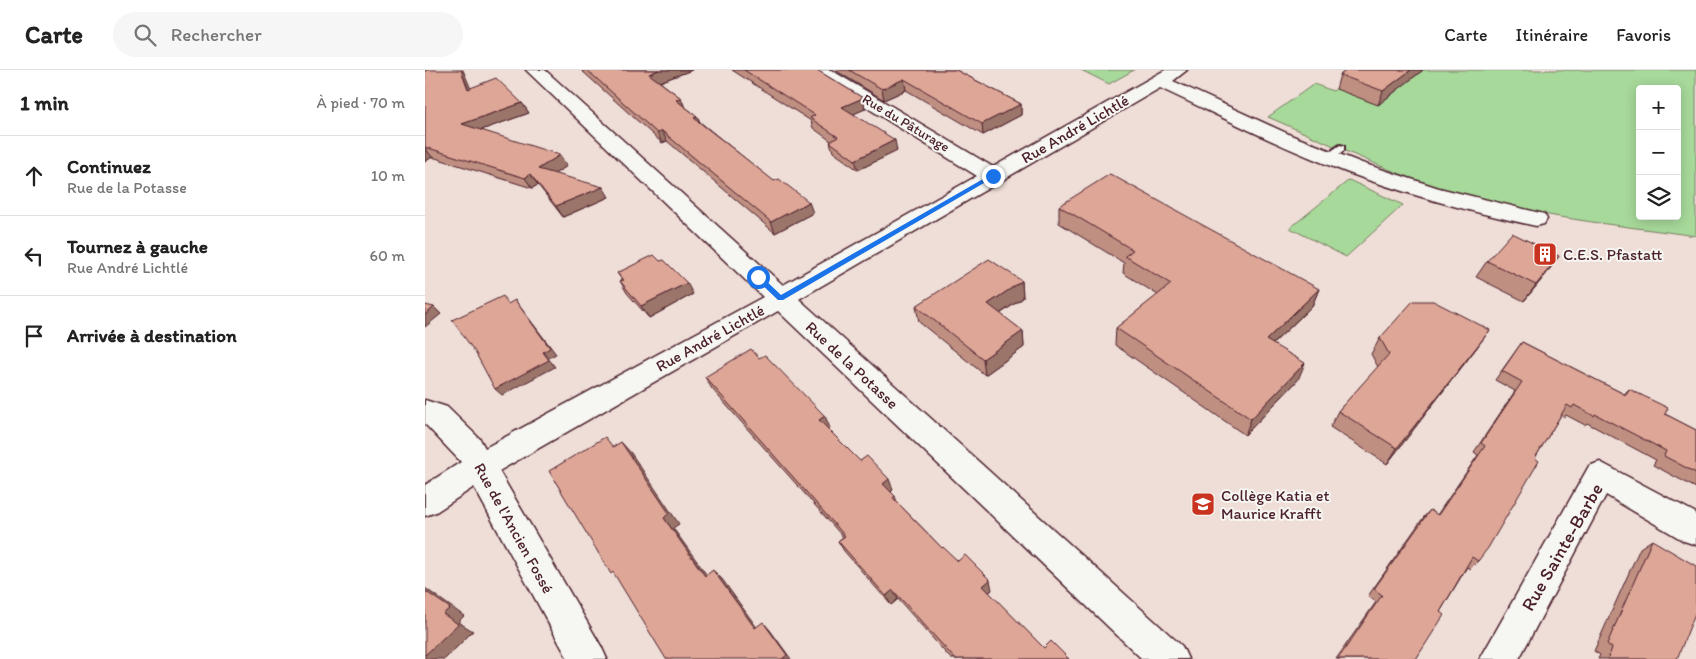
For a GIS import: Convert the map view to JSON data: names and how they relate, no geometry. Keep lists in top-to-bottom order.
{
  "streets": {
    "street": [
      "Rue du Pâturage",
      "Rue André Lichtlé",
      "Rue de la Potasse",
      "Rue de l'Ancien Fossé",
      "Rue Sainte-Barbe"
    ]
  },
  "crossings": [
    ["Rue du Pâturage", "Rue André Lichtlé"],
    ["Rue André Lichtlé", "Rue de la Potasse"],
    ["Rue André Lichtlé", "Rue de l'Ancien Fossé"]
  ],
  "places": {
    "building": ["C.E.S. Pfastatt"],
    "school or university": ["Collège Katia et Maurice Krafft"]
  },
  "page": {
    "header": "Carte",
    "search": "Rechercher",
    "nav": ["Carte", "Itinéraire", "Favoris"],
    "heading": ["1 min", "À pied · 70 m"],
    "map_buttons": ["+", "−"],
    "list": [
      ["Continuez", "Rue de la Potasse", "10 m"],
      ["Tournez à gauche", "Rue André Lichtlé", "60 m"],
      "Arrivée à destination"
    ]
  }
}
